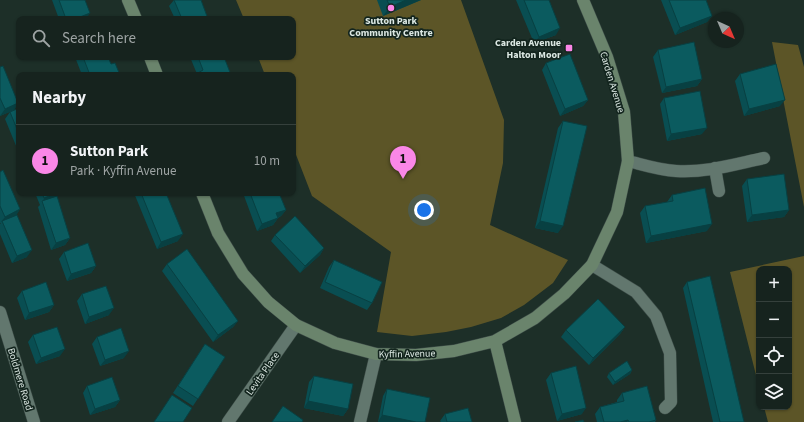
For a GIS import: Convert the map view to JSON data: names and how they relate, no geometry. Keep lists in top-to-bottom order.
{
  "streets": {
    "street": [
      "Carden Avenue",
      "Kyffin Avenue",
      "Levita Place",
      "Boldmere Road"
    ]
  },
  "crossings": [
    ["Carden Avenue", "Kyffin Avenue"],
    ["Kyffin Avenue", "Levita Place"]
  ],
  "places": {
    "other": ["Sutton Park Community Centre"],
    "transit": ["Carden Avenue Halton Moor"]
  },
  "north": "bottom right",
  "page": {
    "search": "Search here",
    "heading": "Nearby",
    "list": [
      {
        "mark": "1",
        "name": "Sutton Park",
        "note": "Park · Kyffin Avenue",
        "value": "10 m"
      }
    ],
    "pins": "1",
    "map_buttons": ["+", "−"]
  }
}
